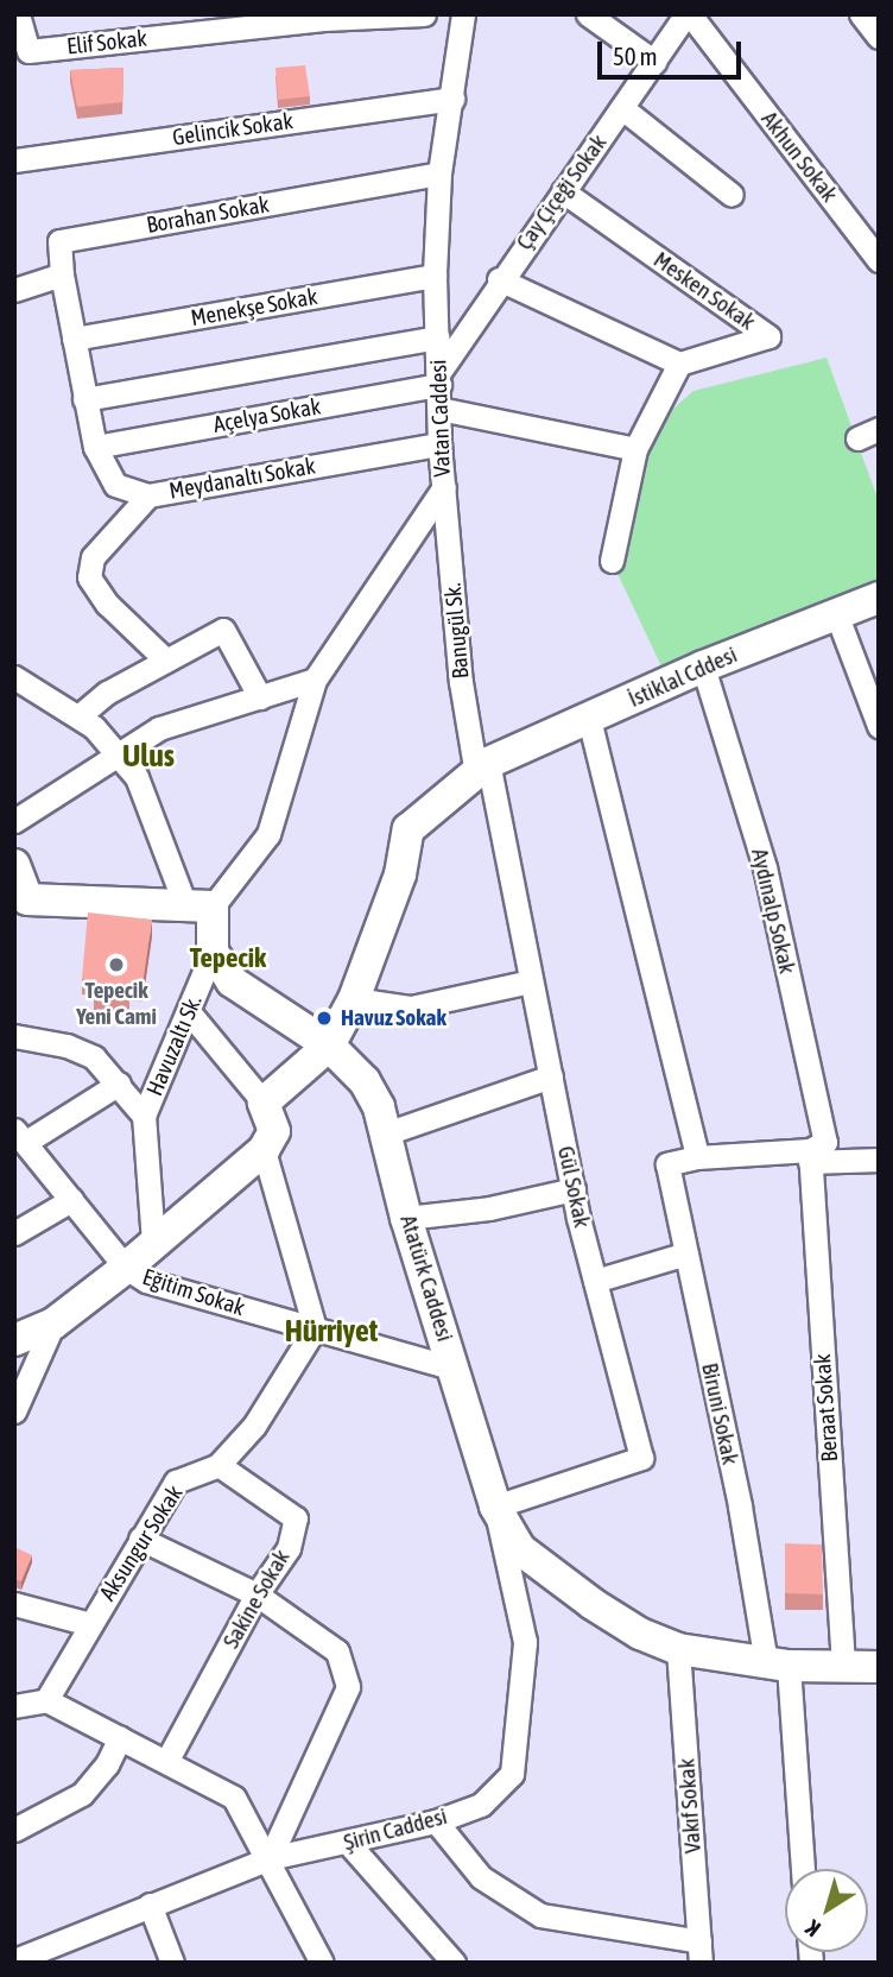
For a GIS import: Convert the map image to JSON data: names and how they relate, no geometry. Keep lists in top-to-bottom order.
{
  "streets": {
    "main road": ["İstiklal Cddesi", "Atatürk Caddesi"],
    "street": [
      "Elif Sokak",
      "Gelincik Sokak",
      "Akhun Sokak",
      "Çay Çiçeği Sokak",
      "Borahan Sokak",
      "Mesken Sokak",
      "Menekşe Sokak",
      "Açelya Sokak",
      "Vatan Caddesi",
      "Meydanaltı Sokak",
      "Banugül Sk.",
      "Aydınalp Sokak",
      "Havuzaltı Sk.",
      "Gül Sokak",
      "Eğitim Sokak",
      "Beraat Sokak",
      "Biruni Sokak",
      "Aksungur Sokak",
      "Sakine Sokak",
      "Vakıf Sokak",
      "Şirin Caddesi"
    ]
  },
  "crossings": [
    ["Gelincik Sokak", "Vatan Caddesi"],
    ["Akhun Sokak", "Çay Çiçeği Sokak"],
    ["Çay Çiçeği Sokak", "Mesken Sokak"],
    ["Çay Çiçeği Sokak", "Açelya Sokak"],
    ["Çay Çiçeği Sokak", "Vatan Caddesi"],
    ["Borahan Sokak", "Vatan Caddesi"],
    ["Borahan Sokak", "Meydanaltı Sokak"],
    ["Menekşe Sokak", "Vatan Caddesi"],
    ["Menekşe Sokak", "Meydanaltı Sokak"],
    ["Açelya Sokak", "Vatan Caddesi"],
    ["Açelya Sokak", "Meydanaltı Sokak"],
    ["Vatan Caddesi", "Meydanaltı Sokak"],
    ["Vatan Caddesi", "Banugül Sk."],
    ["Banugül Sk.", "İstiklal Cddesi"],
    ["Banugül Sk.", "Gül Sokak"],
    ["İstiklal Cddesi", "Aydınalp Sokak"],
    ["İstiklal Cddesi", "Gül Sokak"],
    ["İstiklal Cddesi", "Atatürk Caddesi"],
    ["Aydınalp Sokak", "Beraat Sokak"],
    ["Havuzaltı Sk.", "Atatürk Caddesi"],
    ["Gül Sokak", "Atatürk Caddesi"],
    ["Gül Sokak", "Şirin Caddesi"],
    ["Atatürk Caddesi", "Eğitim Sokak"],
    ["Atatürk Caddesi", "Beraat Sokak"],
    ["Atatürk Caddesi", "Biruni Sokak"],
    ["Atatürk Caddesi", "Vakıf Sokak"],
    ["Atatürk Caddesi", "Şirin Caddesi"],
    ["Eğitim Sokak", "Aksungur Sokak"],
    ["Aksungur Sokak", "Sakine Sokak"]
  ],
  "districts": ["Ulus", "Tepecik", "Hürriyet"],
  "places": ["Tepecik Yeni Cami", "Havuz Sokak"],
  "scale_bar": "50 m",
  "north": "bottom left"
}
